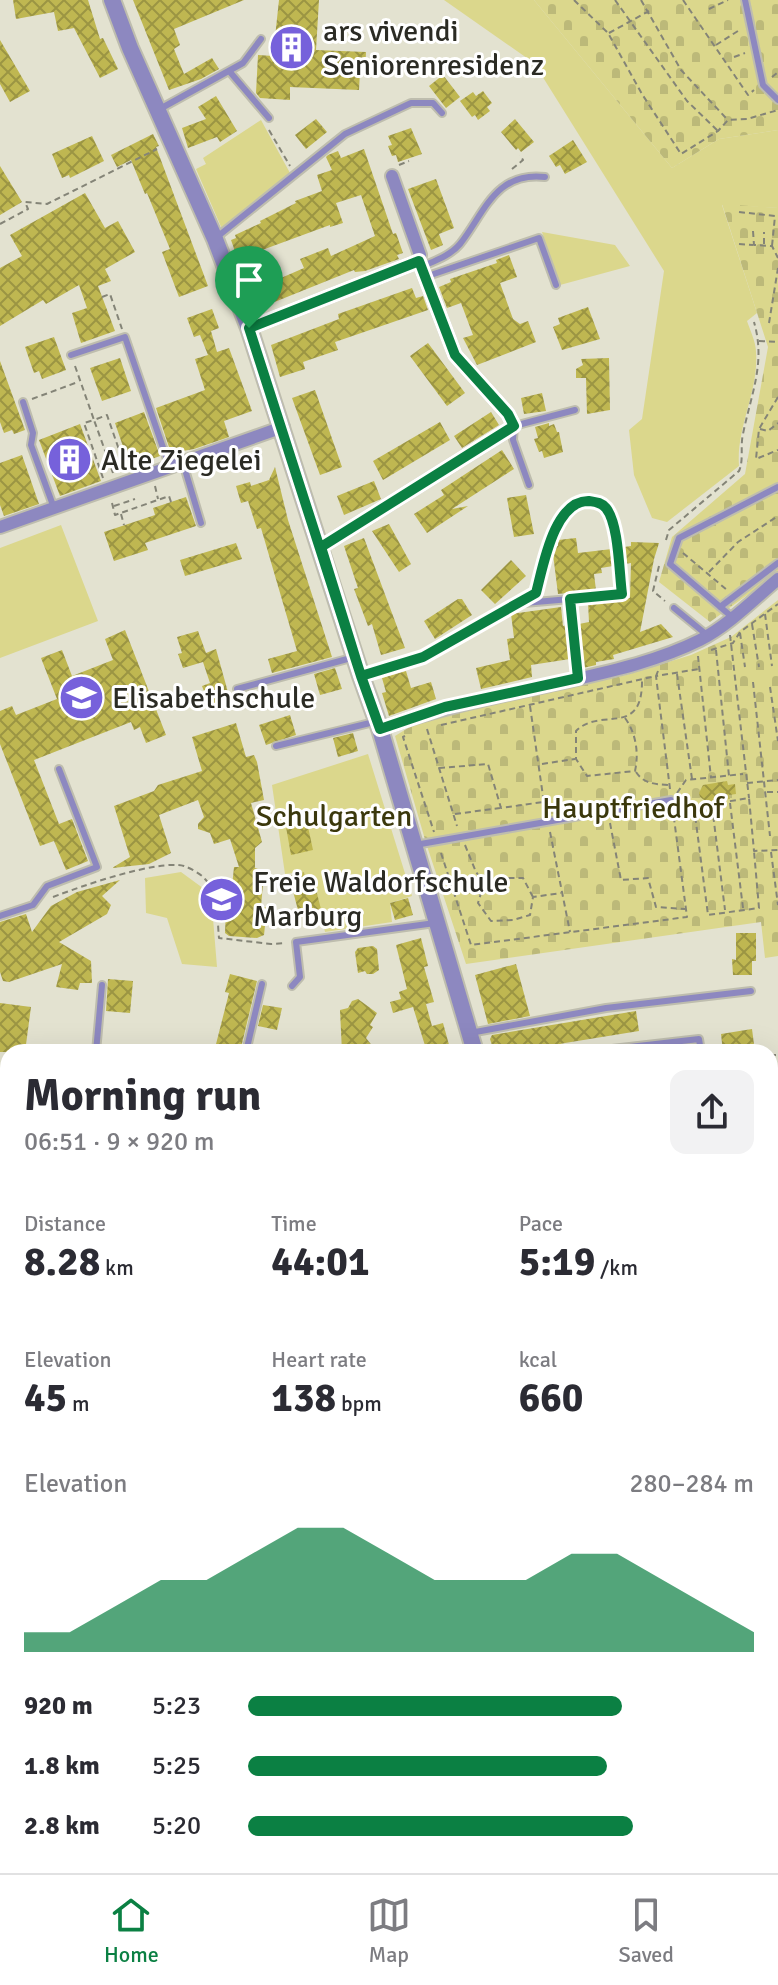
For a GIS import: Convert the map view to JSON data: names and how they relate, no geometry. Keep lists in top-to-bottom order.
{
  "parks": ["Hauptfriedhof", "Schulgarten"],
  "places": {
    "building": ["ars vivendi Seniorenresidenz", "Alte Ziegelei"],
    "school or university": ["Elisabethschule", "Freie Waldorfschule Marburg"]
  },
  "page": {
    "heading": ["Morning run", "06:51 · 9 × 920 m"],
    "stats": [
      ["Distance", "8.28 km"],
      ["Time", "44:01"],
      ["Pace", "5:19 /km"],
      ["Elevation", "45 m"],
      ["Heart rate", "138 bpm"],
      ["kcal", "660"]
    ],
    "chart": ["Elevation", "280–284 m"],
    "list": [
      {
        "name": "920 m",
        "note": "5:23"
      },
      {
        "name": "1.8 km",
        "note": "5:25"
      },
      {
        "name": "2.8 km",
        "note": "5:20"
      }
    ],
    "tabs": ["Home", "Map", "Saved"]
  }
}
